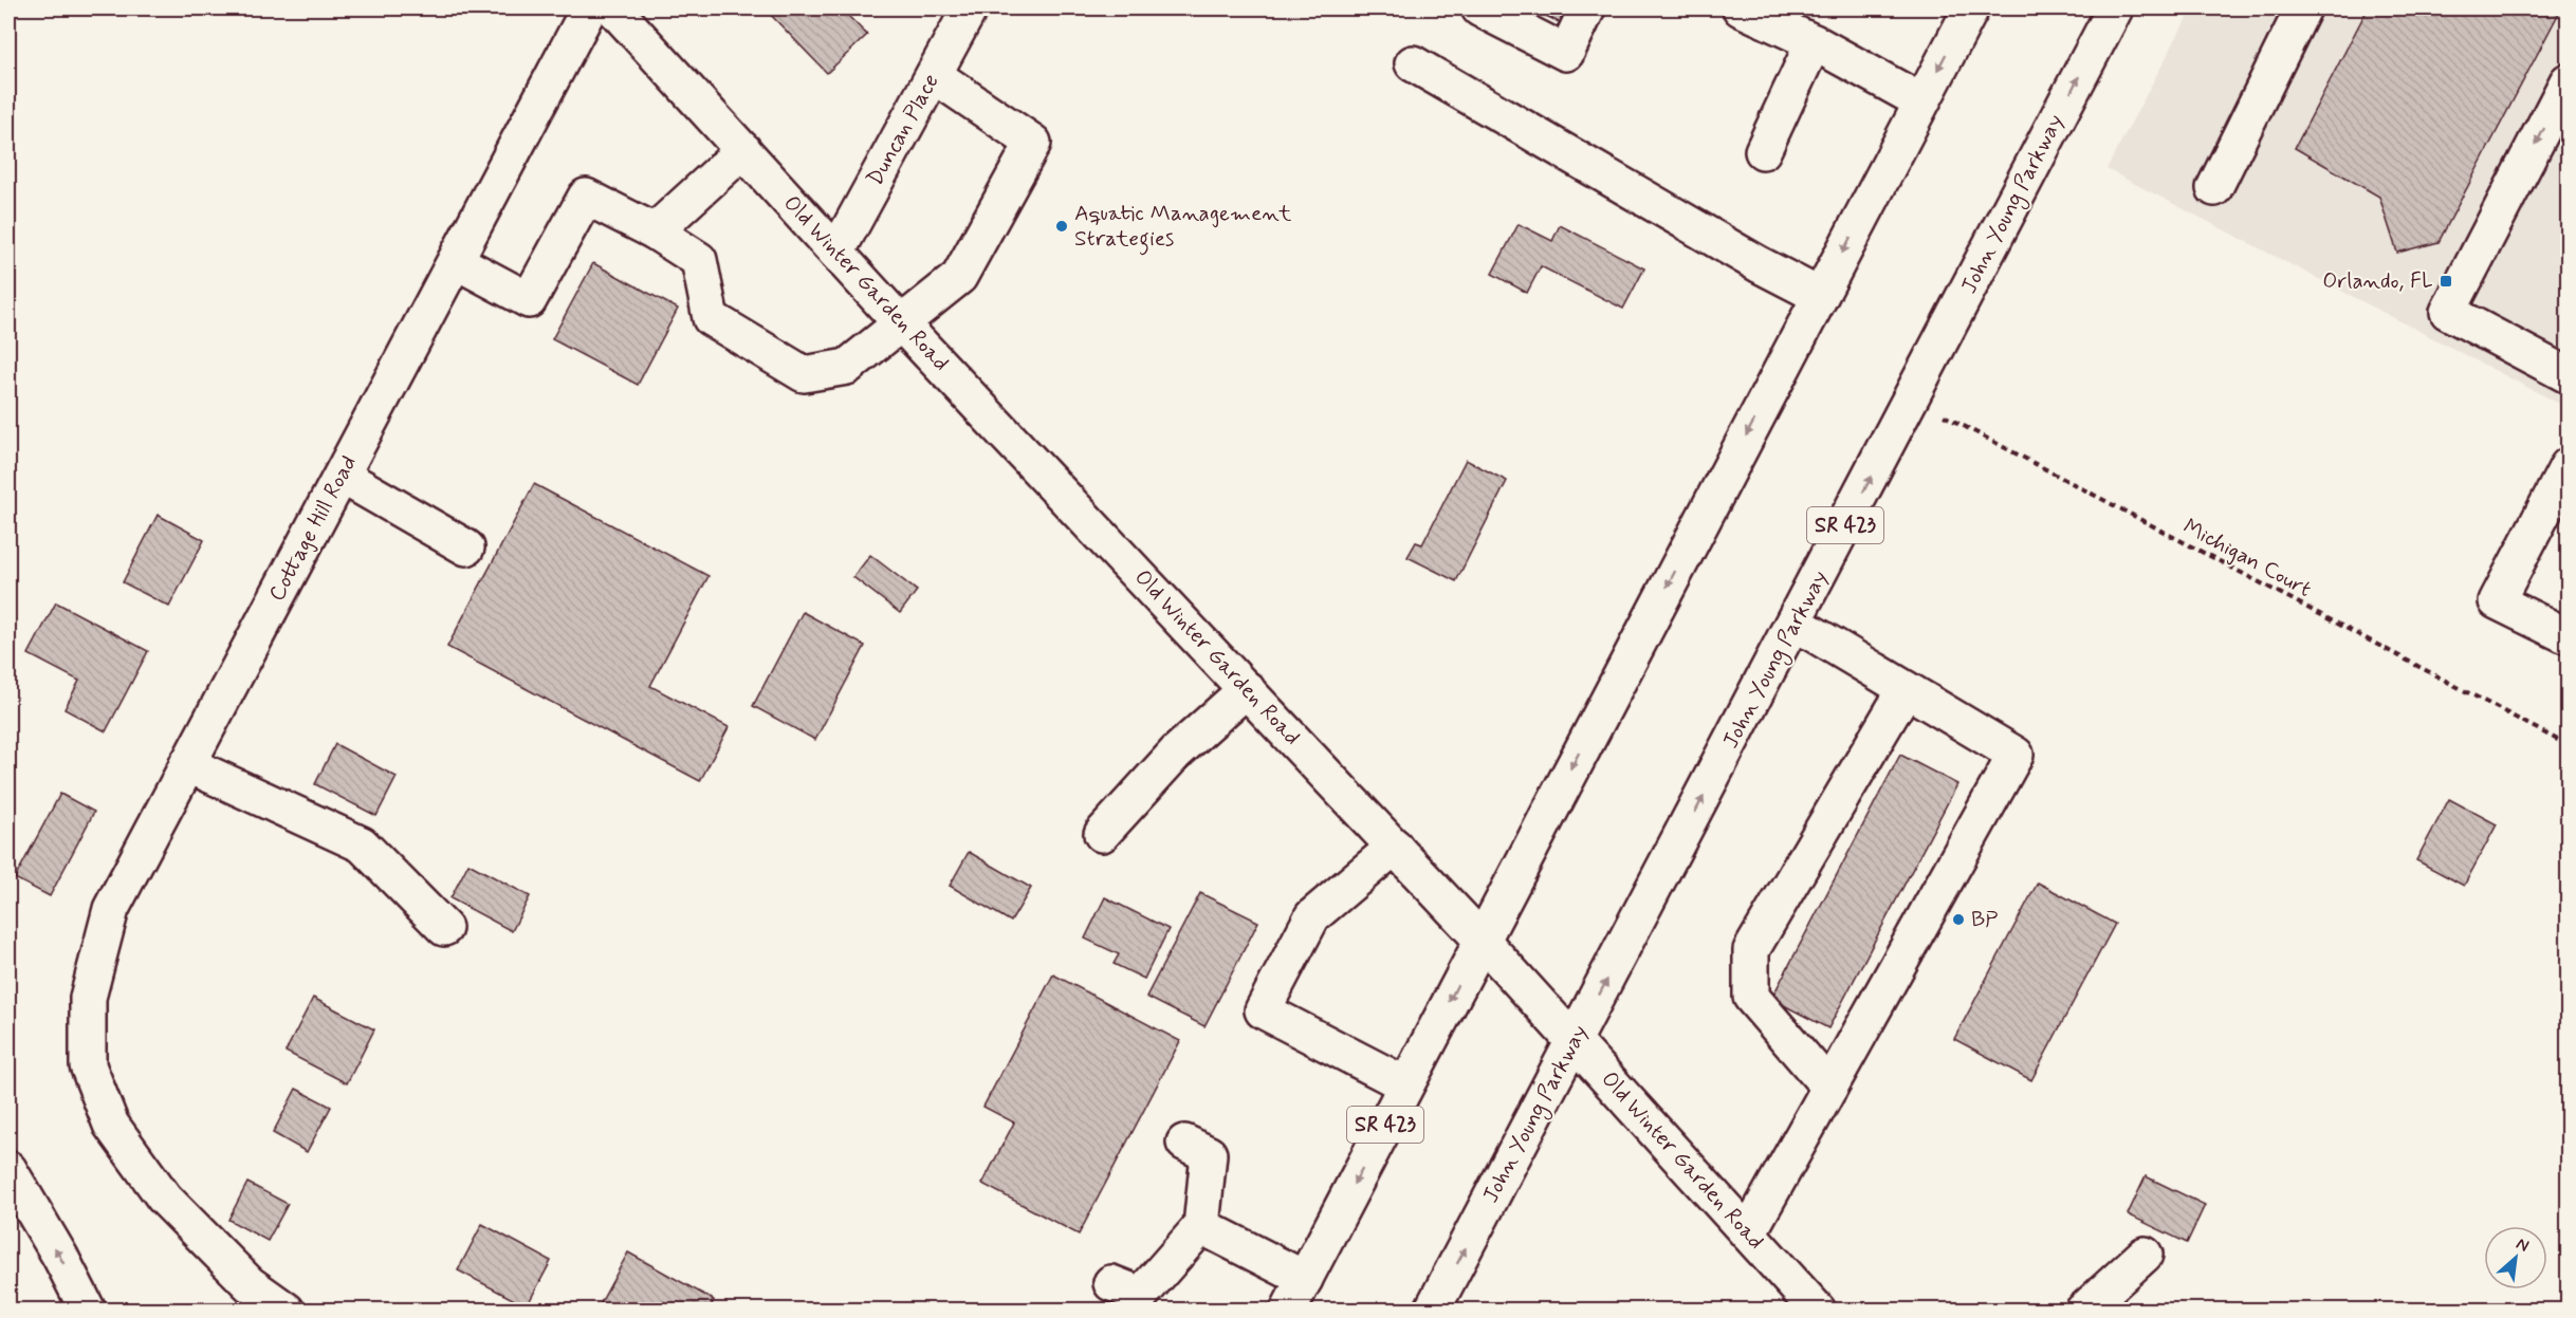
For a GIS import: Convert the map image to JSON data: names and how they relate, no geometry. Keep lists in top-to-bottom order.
{
  "streets": {
    "main road": [
      "Duncan Place",
      "John Young Parkway",
      "Old Winter Garden Road",
      "SR 423",
      "Cottage Hill Road"
    ],
    "path": ["Michigan Court"]
  },
  "crossings": [
    ["Duncan Place", "Old Winter Garden Road"],
    ["John Young Parkway", "Old Winter Garden Road"],
    ["John Young Parkway", "Michigan Court"],
    ["Old Winter Garden Road", "SR 423"]
  ],
  "places": {
    "other": ["Aquatic Management Strategies", "BP"],
    "transit": ["Orlando, FL"]
  },
  "north": "top right"
}
